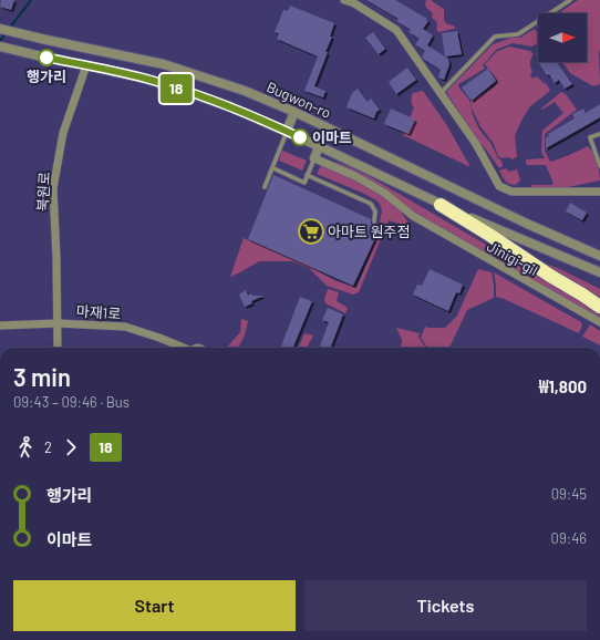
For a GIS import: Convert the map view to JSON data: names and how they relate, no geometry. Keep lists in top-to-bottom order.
{
  "streets": {
    "street": [
      "Bugwon-ro",
      "북원로",
      "Jinigi-gil",
      "마재1로"
    ]
  },
  "crossings": [
    ["북원로", "마재1로"]
  ],
  "places": {
    "other": ["행가리", "이마트"],
    "supermarket": ["아마트 원주점"]
  },
  "lines": ["bus line 18"],
  "north": "right",
  "page": {
    "on_map": "18",
    "heading": ["3 min", "09:43 – 09:46 · Bus", "₩1,800"],
    "legs": ["2", "18"],
    "list": [
      {
        "name": "행가리",
        "value": "09:45"
      },
      {
        "name": "이마트",
        "value": "09:46"
      }
    ],
    "buttons": ["Start", "Tickets"]
  }
}
